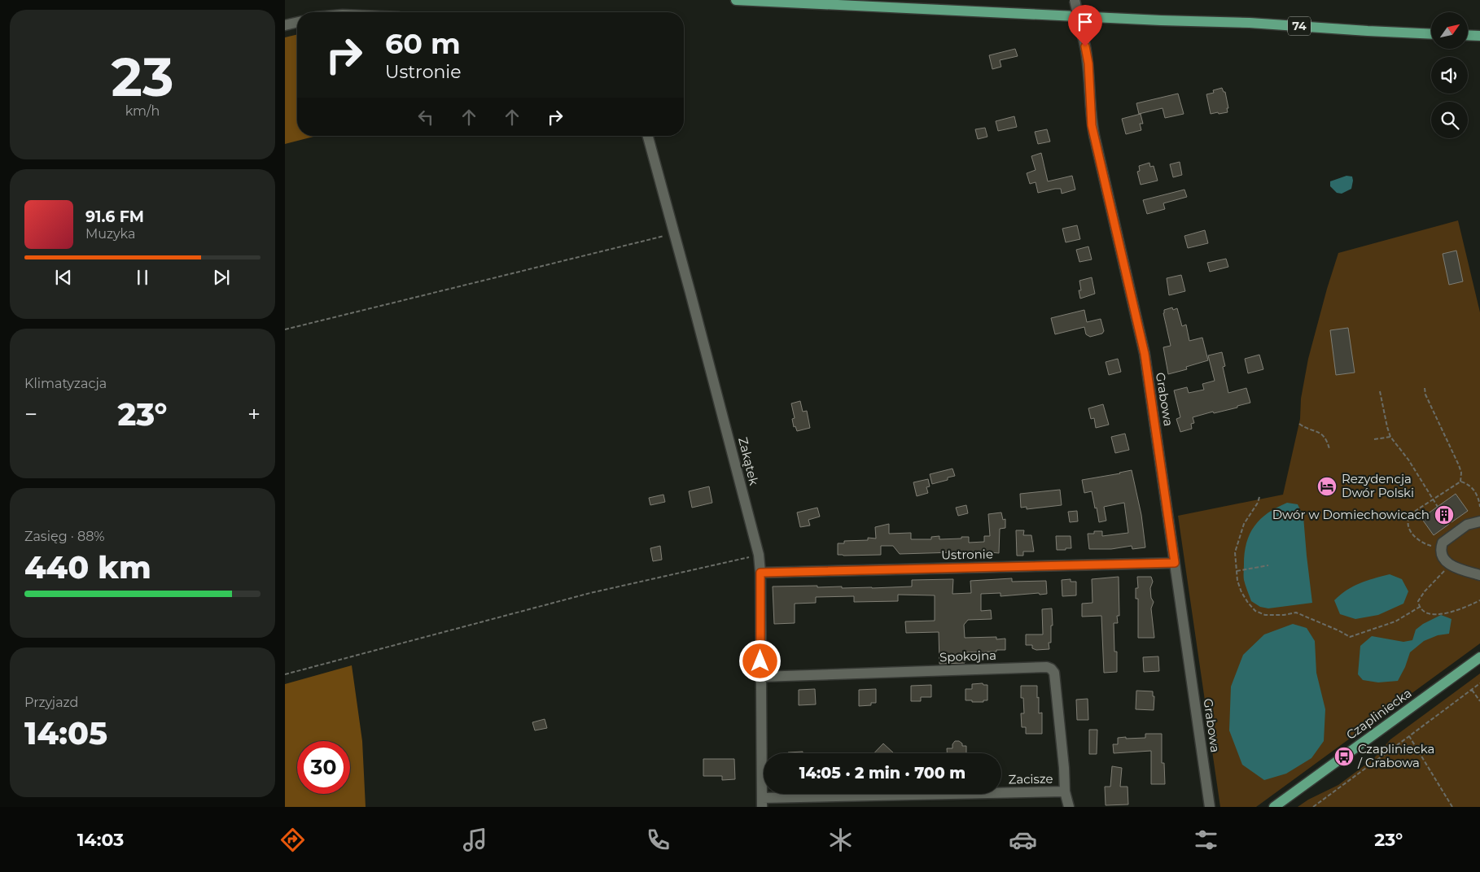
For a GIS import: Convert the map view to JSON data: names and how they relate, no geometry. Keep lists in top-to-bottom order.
{
  "streets": {
    "main road": ["74", "Czapliniecka"],
    "street": [
      "Grabowa",
      "Zakątek",
      "Ustronie",
      "Spokojna",
      "Zacisze"
    ]
  },
  "crossings": [
    ["Grabowa", "Ustronie"],
    ["Zakątek", "Ustronie"],
    ["Zakątek", "Spokojna"],
    ["Zakątek", "Zacisze"],
    ["Spokojna", "Zacisze"]
  ],
  "places": {
    "hotel": ["Rezydencja Dwór Polski"],
    "building": ["Dwór w Domiechowicach"],
    "bus stop": ["Czapliniecka / Grabowa"]
  },
  "north": "top right",
  "page": {
    "tile": [
      ["23", "km/h"],
      "Klimatyzacja",
      ["Zasięg · 88%", "440 km"],
      ["Przyjazd", "14:05"]
    ],
    "turn": ["60 m", "Ustronie"],
    "song": ["91.6 FM", "Muzyka"],
    "heat": ["−", "23°", "+"],
    "limit": "30",
    "trip": "14:05 · 2 min · 700 m",
    "tabs": ["14:03", "23°"]
  }
}
